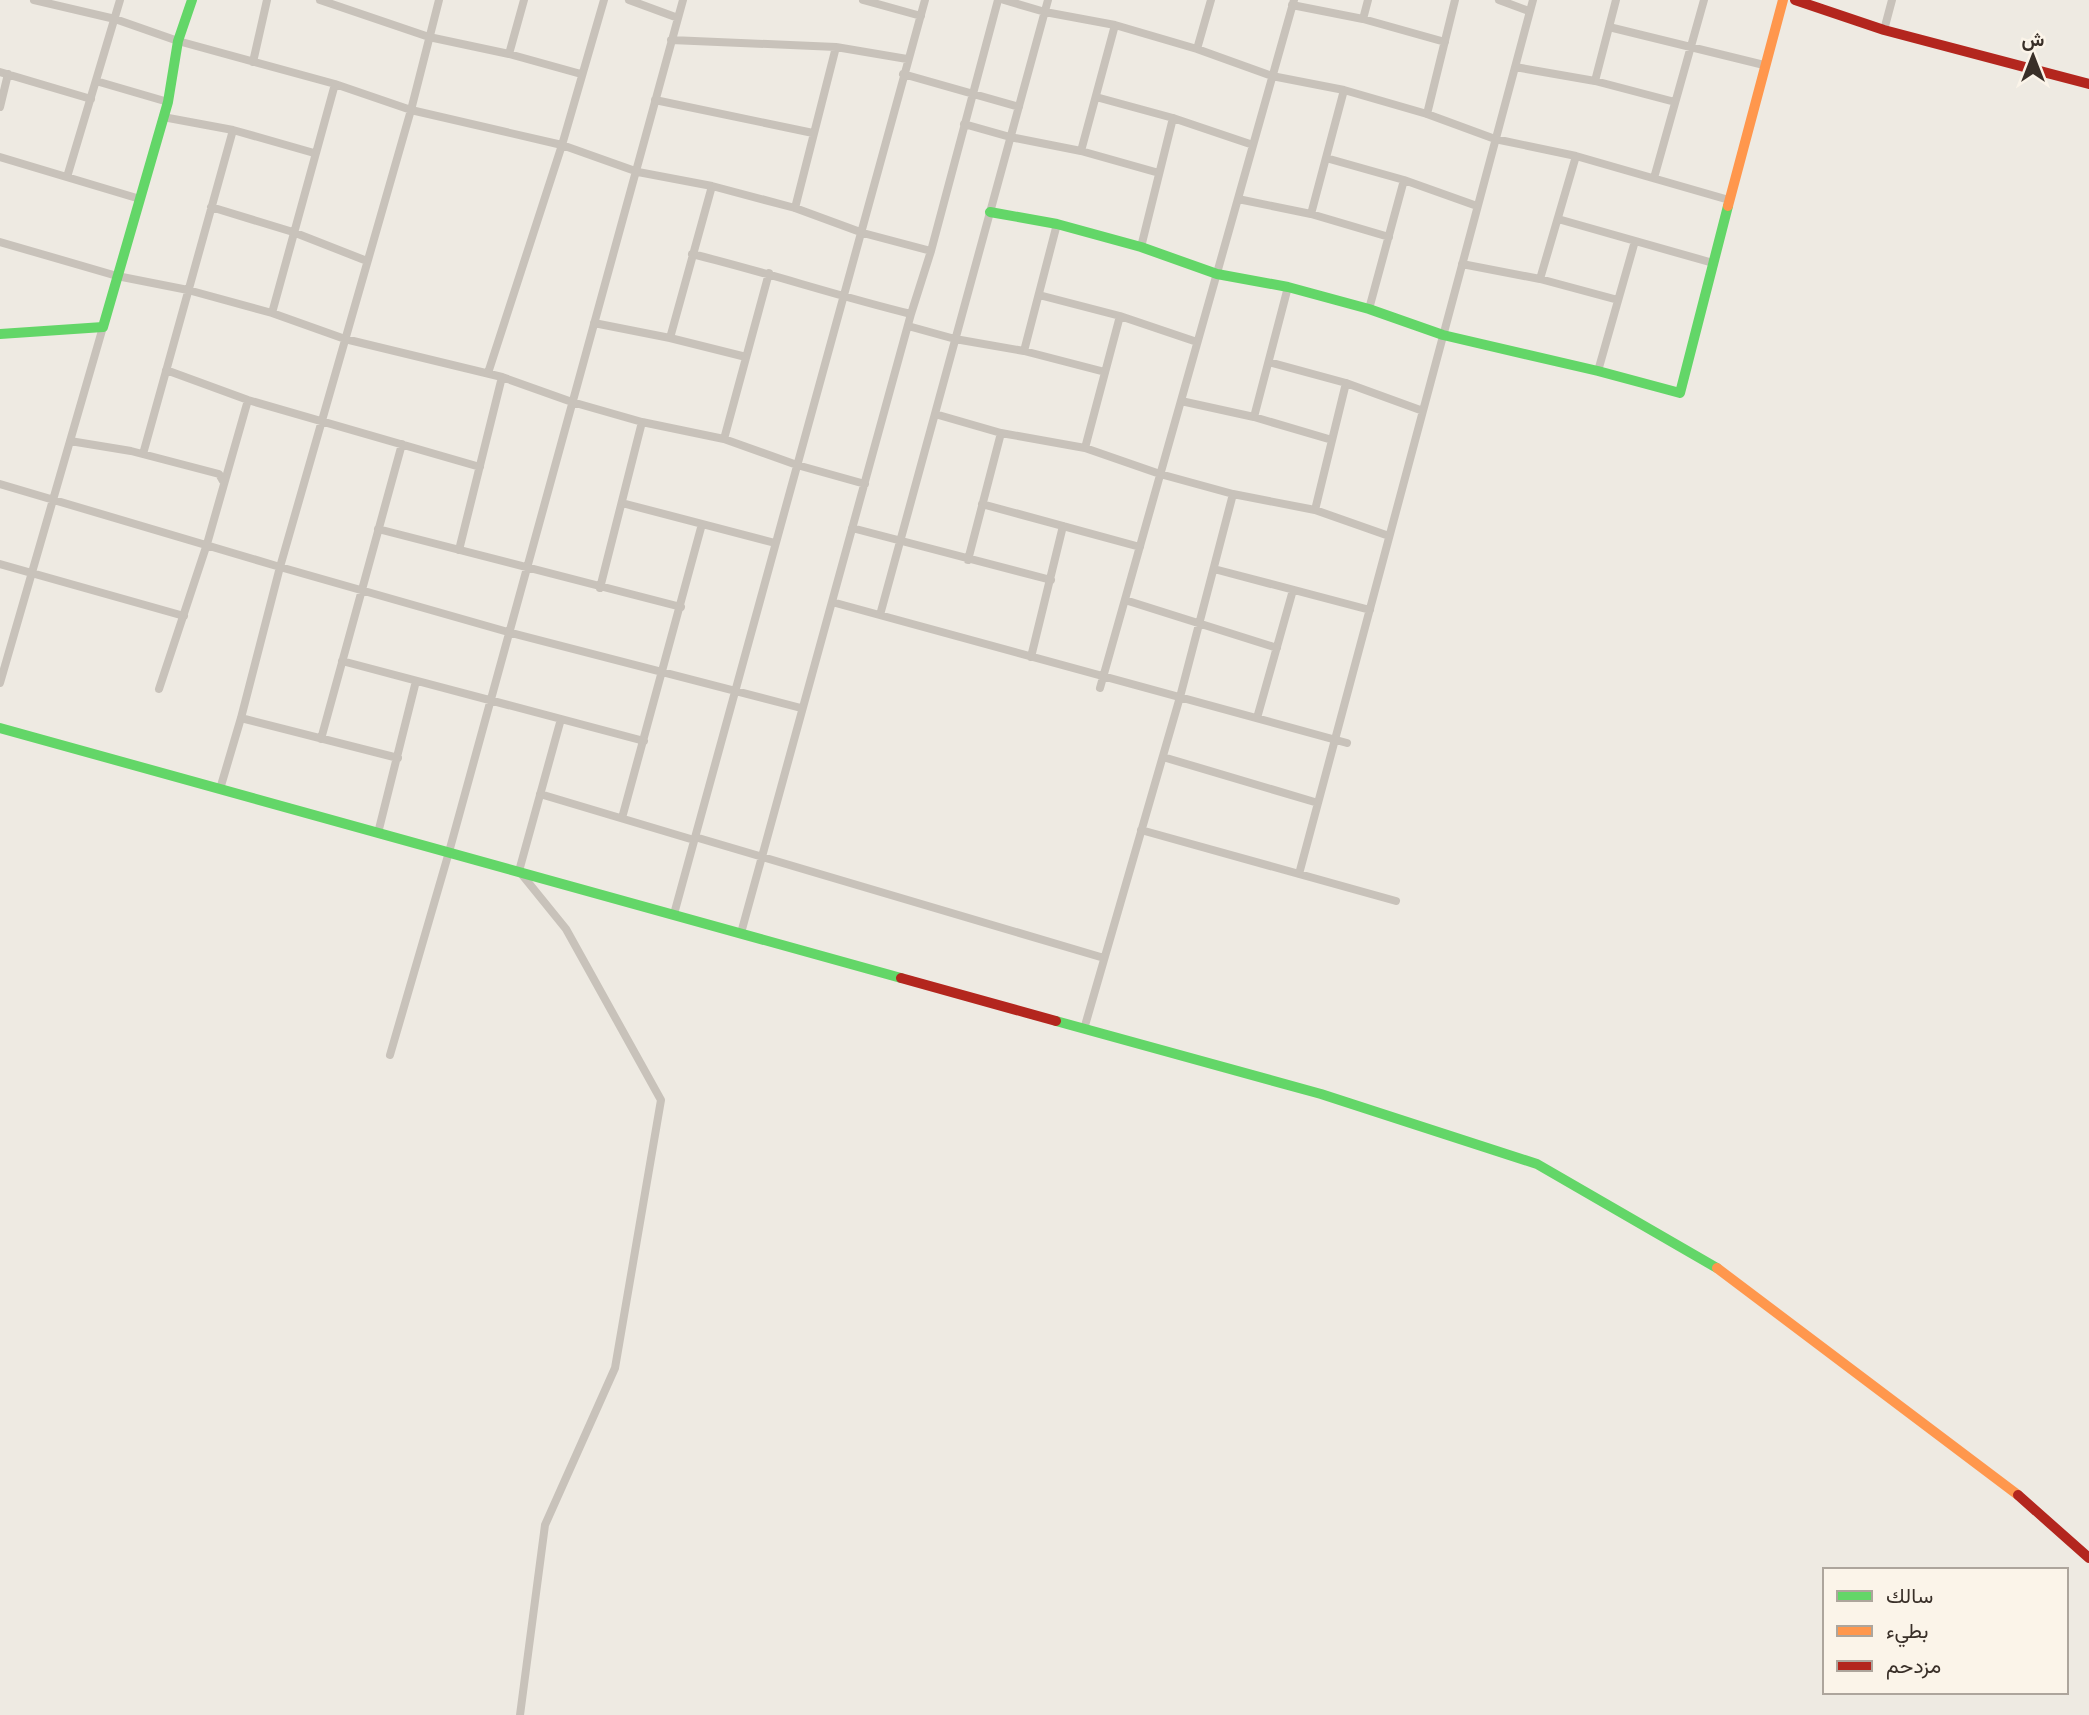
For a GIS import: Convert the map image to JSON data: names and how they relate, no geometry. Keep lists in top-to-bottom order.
{
  "legend": ["سالك", "بطيء", "مزدحم"],
  "north": "top"
}
